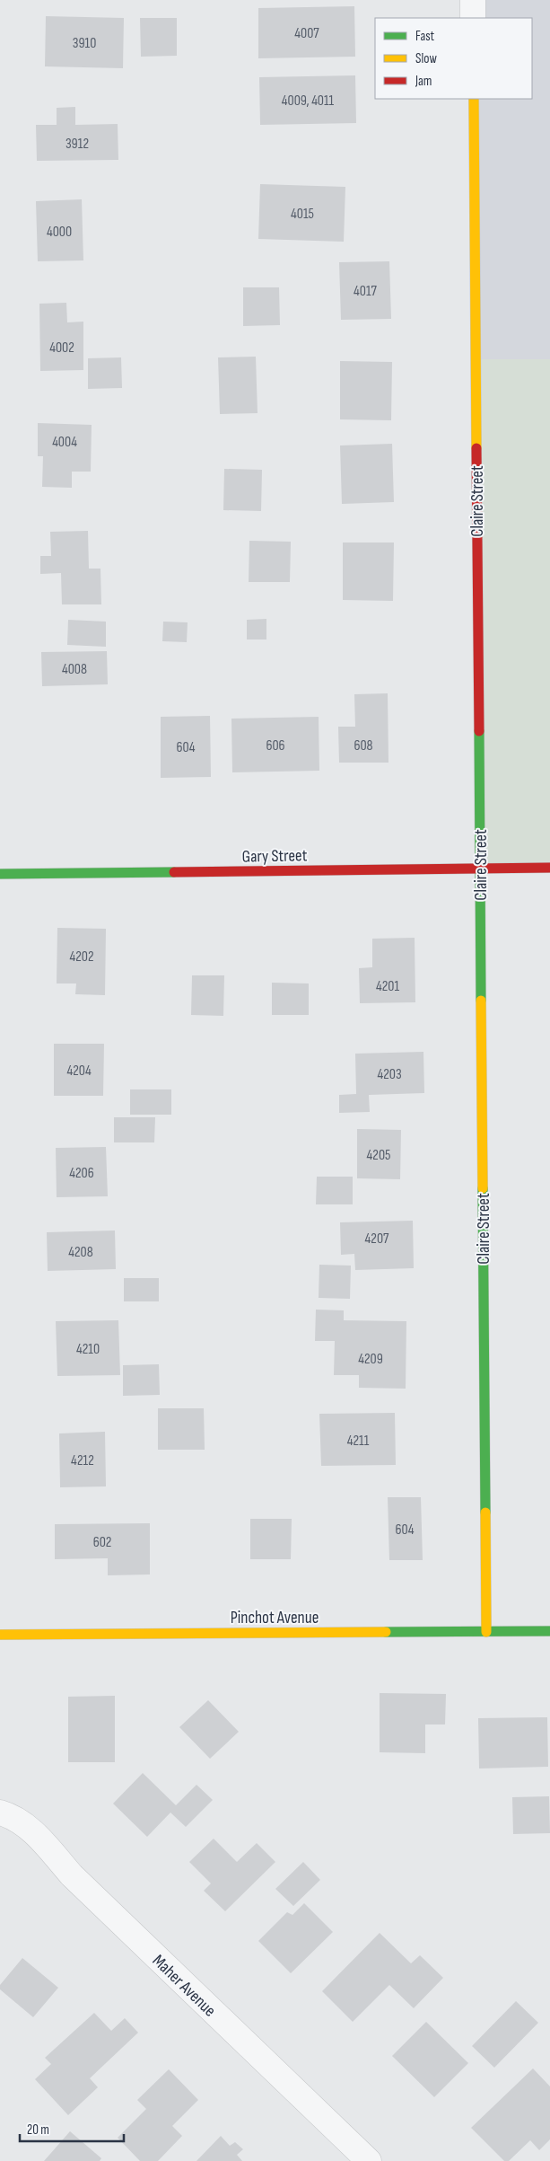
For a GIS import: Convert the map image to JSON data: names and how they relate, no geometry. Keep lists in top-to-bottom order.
{
  "streets": {
    "street": [
      "Claire Street",
      "Gary Street",
      "Pinchot Avenue",
      "Maher Avenue"
    ]
  },
  "crossings": [
    ["Claire Street", "Gary Street"],
    ["Claire Street", "Pinchot Avenue"]
  ],
  "house_numbers": [
    "4007",
    "3910",
    "4009, 4011",
    "3912",
    "4015",
    "4000",
    "4017",
    "4002",
    "4004",
    "4008",
    "606",
    "608",
    "604",
    "4202",
    "4201",
    "4204",
    "4203",
    "4205",
    "4206",
    "4207",
    "4208",
    "4210",
    "4209",
    "4211",
    "4212",
    "604",
    "602"
  ],
  "legend": ["Fast", "Slow", "Jam"],
  "scale_bar": "20 m"
}
